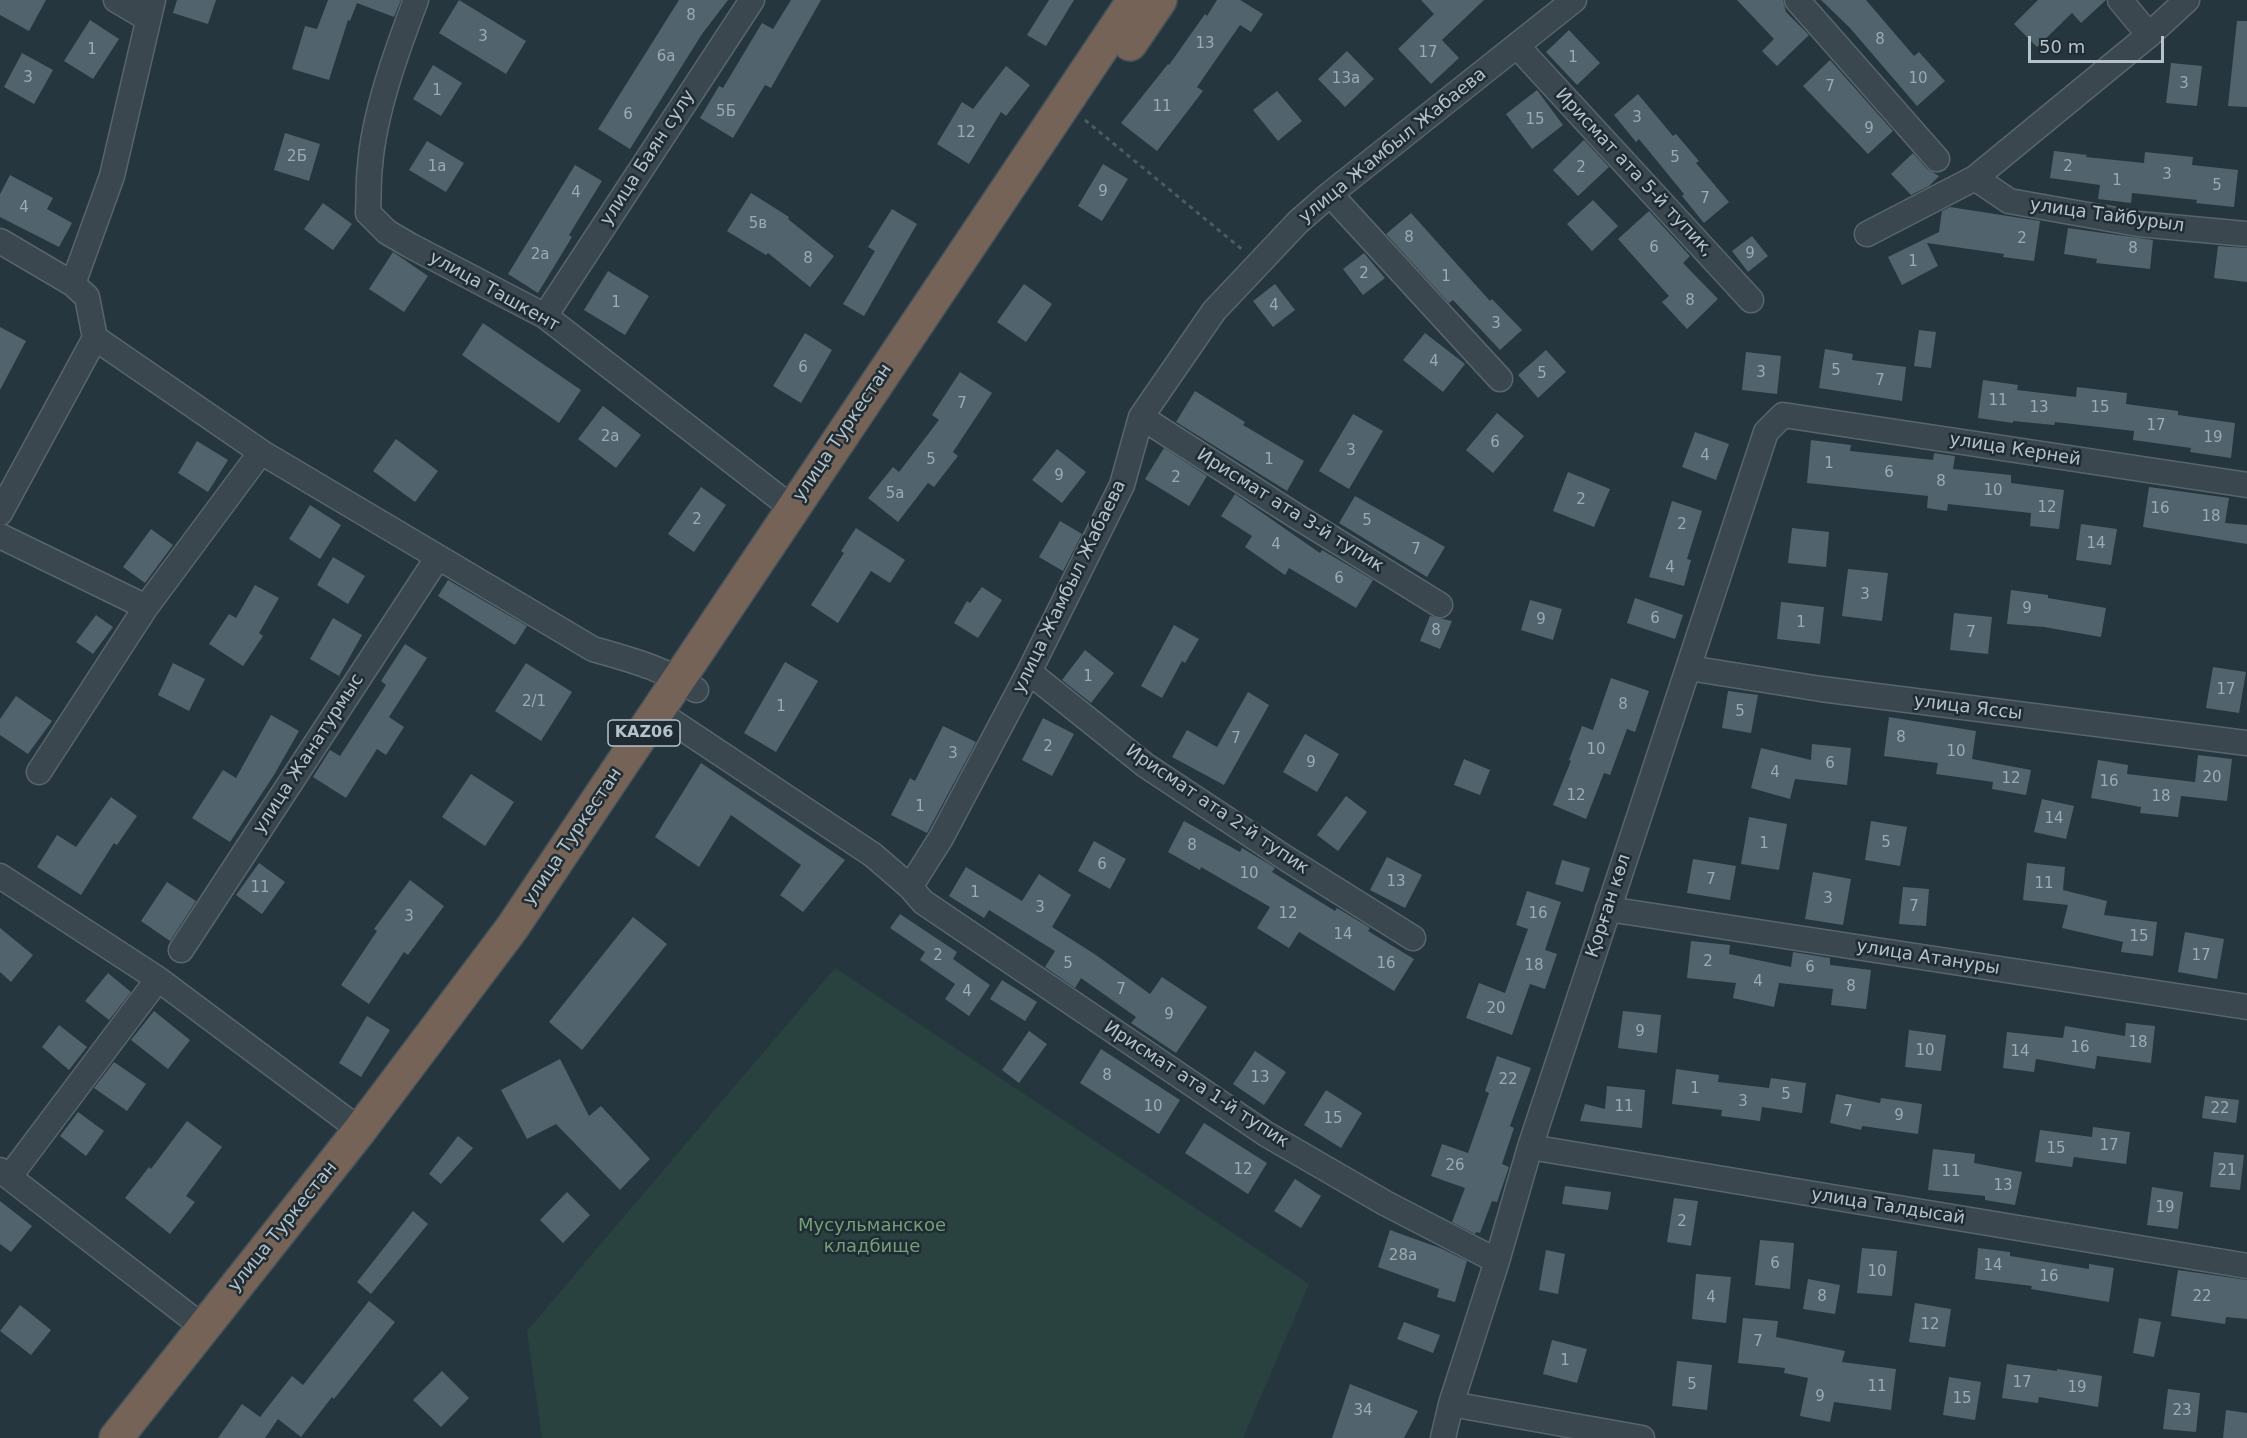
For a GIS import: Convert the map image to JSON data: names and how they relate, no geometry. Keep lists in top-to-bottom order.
{
  "streets": {
    "highway": ["улица Туркестан", "KАZ06"],
    "street": [
      "улица Жамбыл Жабаева",
      "улица Баян сулу",
      "Ирисмат ата 5-й тупик,",
      "улица Тайбурыл",
      "улица Ташкент",
      "улица Керней",
      "Ирисмат ата 3-й тупик",
      "улица Яссы",
      "улица Жанатурмыс",
      "Ирисмат ата 2-й тупик",
      "Қорған көл",
      "улица Атануры",
      "Ирисмат ата 1-й тупик",
      "улица Талдысай"
    ]
  },
  "crossings": [
    ["улица Жамбыл Жабаева", "Ирисмат ата 5-й тупик,"],
    ["улица Жамбыл Жабаева", "Ирисмат ата 3-й тупик"],
    ["улица Жамбыл Жабаева", "Ирисмат ата 2-й тупик"],
    ["улица Жамбыл Жабаева", "Ирисмат ата 1-й тупик"],
    ["улица Баян сулу", "улица Ташкент"],
    ["улица Ташкент", "улица Туркестан"],
    ["улица Керней", "Қорған көл"],
    ["улица Яссы", "Қорған көл"],
    ["Қорған көл", "улица Атануры"],
    ["Қорған көл", "Ирисмат ата 1-й тупик"],
    ["Қорған көл", "улица Талдысай"]
  ],
  "parks": ["Мусульманское кладбище"],
  "house_numbers": [
    "8",
    "3",
    "8",
    "13",
    "1",
    "17",
    "6а",
    "1",
    "3",
    "13а",
    "10",
    "3",
    "7",
    "1",
    "11",
    "5Б",
    "6",
    "3",
    "15",
    "9",
    "12",
    "2Б",
    "5",
    "1а",
    "2",
    "2",
    "3",
    "1",
    "5",
    "9",
    "4",
    "7",
    "4",
    "5в",
    "8",
    "2",
    "6",
    "8",
    "9",
    "2а",
    "8",
    "1",
    "2",
    "1",
    "8",
    "1",
    "4",
    "3",
    "4",
    "6",
    "5",
    "3",
    "5",
    "7",
    "11",
    "7",
    "13",
    "15",
    "17",
    "2а",
    "19",
    "6",
    "3",
    "4",
    "5",
    "1",
    "1",
    "6",
    "9",
    "2",
    "8",
    "10",
    "5а",
    "2",
    "12",
    "16",
    "18",
    "2",
    "5",
    "2",
    "14",
    "4",
    "7",
    "4",
    "6",
    "3",
    "9",
    "6",
    "9",
    "1",
    "8",
    "7",
    "1",
    "17",
    "2/1",
    "8",
    "1",
    "5",
    "8",
    "7",
    "2",
    "10",
    "10",
    "3",
    "9",
    "6",
    "4",
    "20",
    "12",
    "16",
    "12",
    "18",
    "1",
    "14",
    "5",
    "1",
    "8",
    "6",
    "10",
    "7",
    "13",
    "11",
    "11",
    "1",
    "3",
    "7",
    "3",
    "12",
    "16",
    "3",
    "14",
    "15",
    "2",
    "17",
    "2",
    "5",
    "16",
    "18",
    "6",
    "4",
    "8",
    "7",
    "4",
    "20",
    "9",
    "9",
    "18",
    "16",
    "10",
    "14",
    "8",
    "13",
    "22",
    "1",
    "5",
    "3",
    "10",
    "11",
    "22",
    "7",
    "9",
    "15",
    "17",
    "15",
    "26",
    "12",
    "21",
    "11",
    "13",
    "19",
    "2",
    "28а",
    "6",
    "14",
    "10",
    "16",
    "8",
    "22",
    "4",
    "12",
    "7",
    "1",
    "17",
    "5",
    "11",
    "19",
    "9",
    "15",
    "34",
    "23"
  ],
  "scale_bar": "50 m"
}
